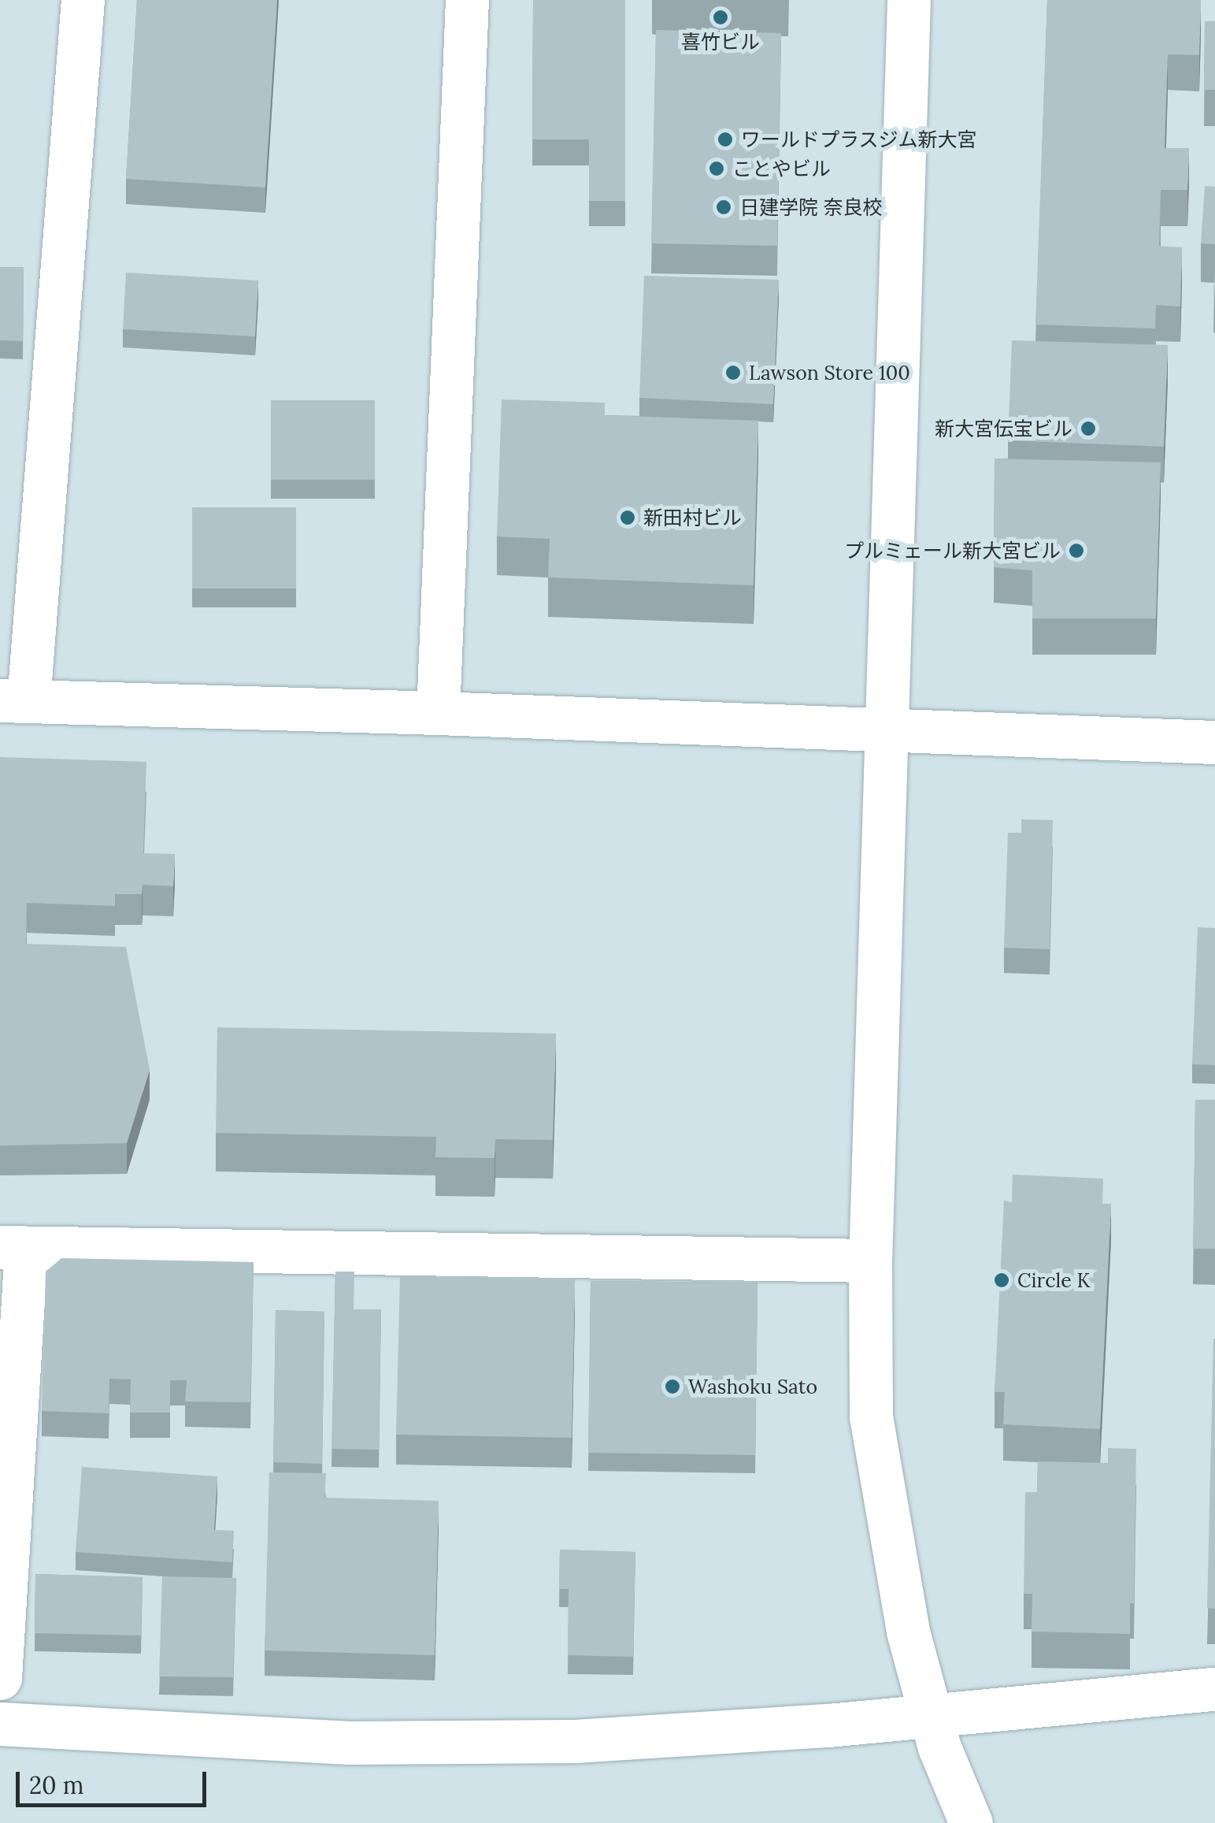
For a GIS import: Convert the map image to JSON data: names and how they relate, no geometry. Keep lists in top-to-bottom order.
{
  "places": [
    "喜竹ビル",
    "ワールドプラスジム新大宮",
    "ことやビル",
    "日建学院 奈良校",
    "Lawson Store 100",
    "新大宮伝宝ビル",
    "新田村ビル",
    "プルミェール新大宮ビル",
    "Circle K",
    "Washoku Sato"
  ],
  "scale_bar": "20 m"
}
